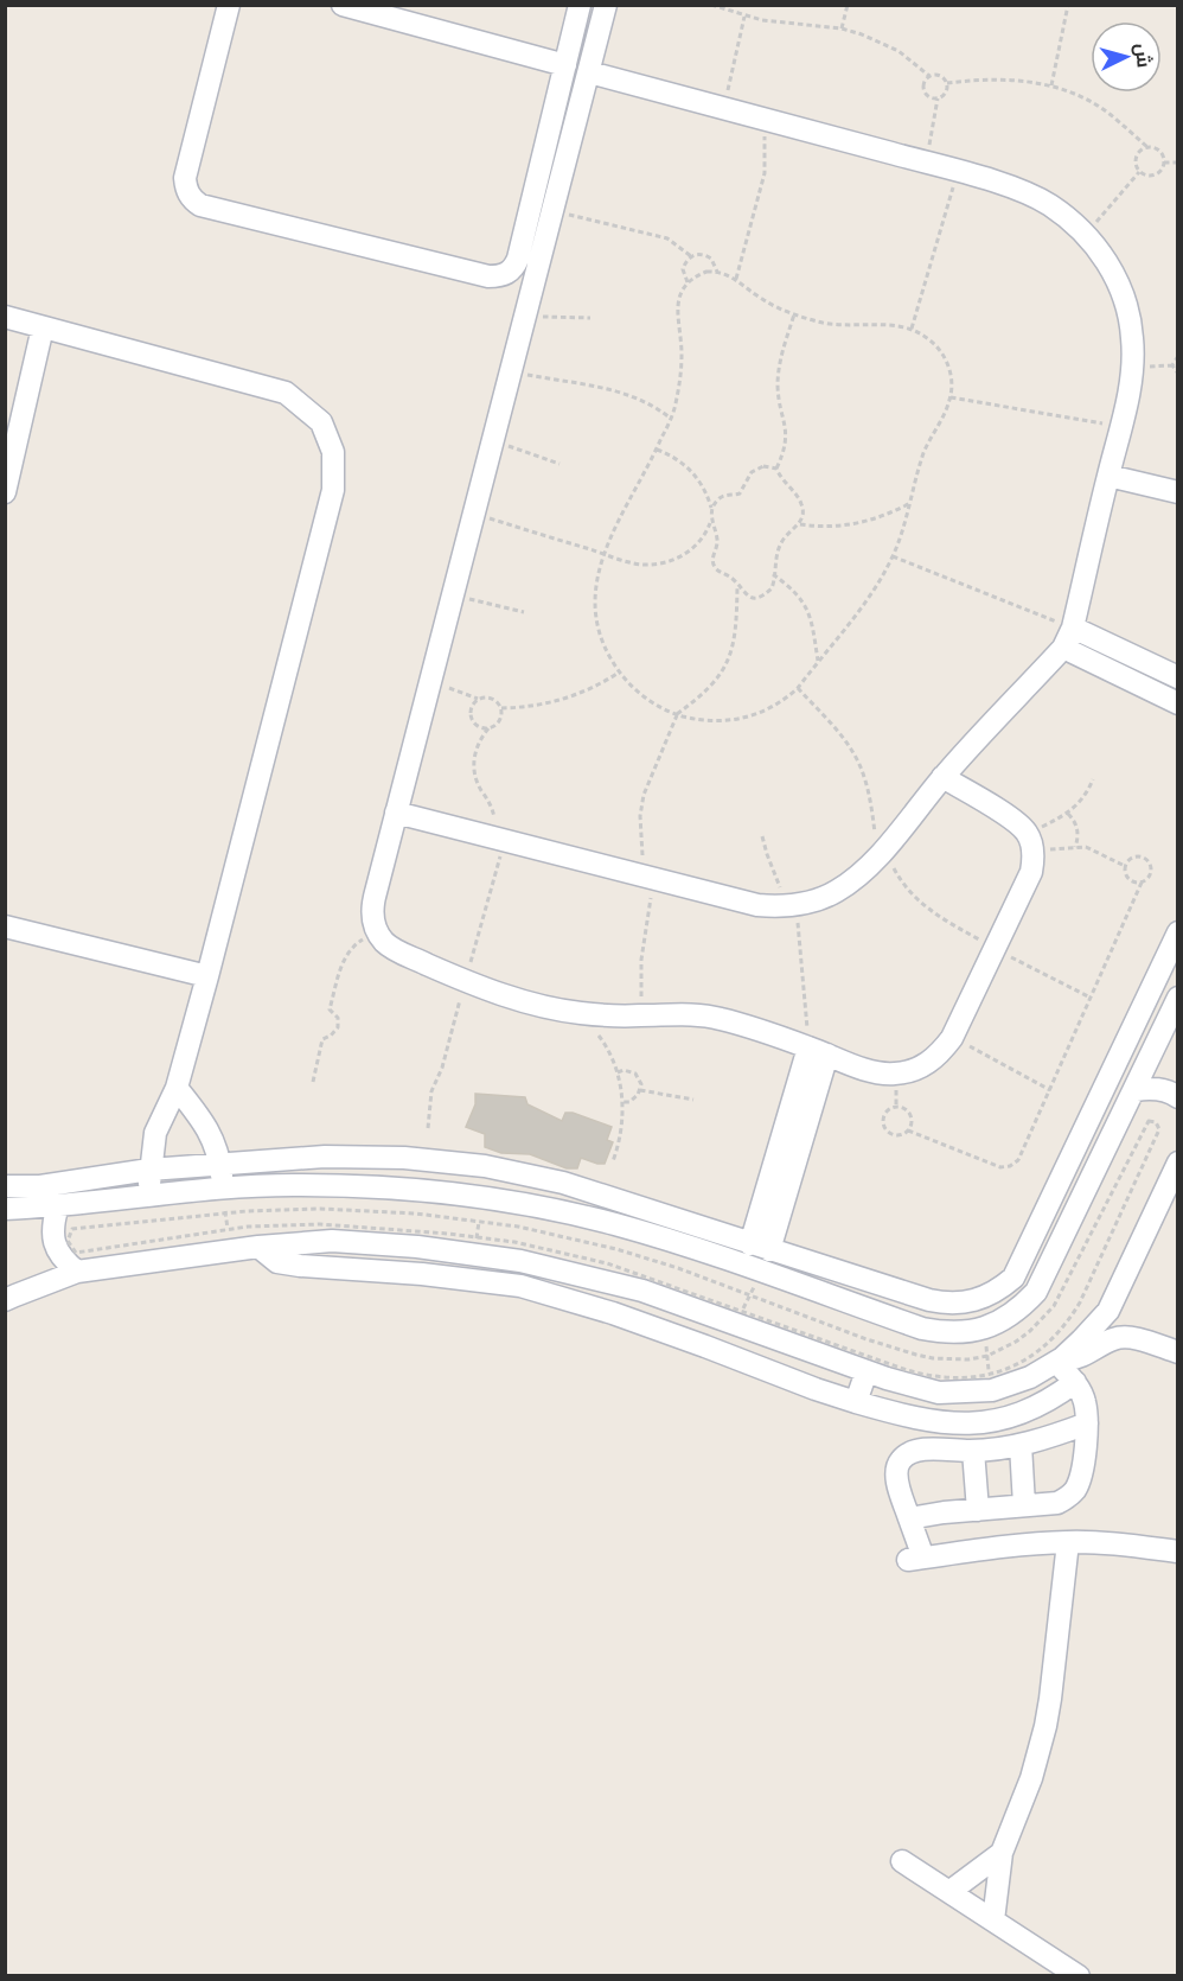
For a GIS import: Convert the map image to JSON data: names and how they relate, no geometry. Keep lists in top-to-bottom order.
{
  "north": "right"
}
